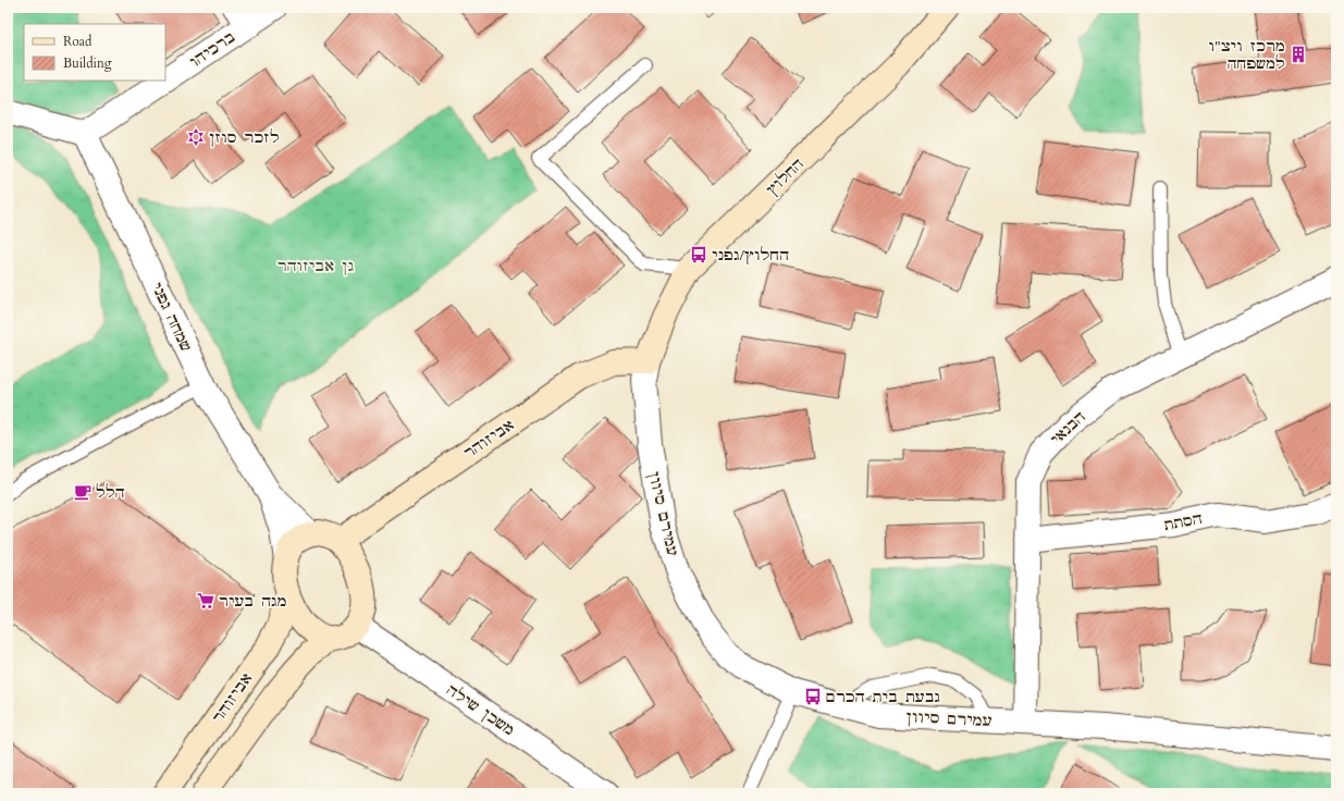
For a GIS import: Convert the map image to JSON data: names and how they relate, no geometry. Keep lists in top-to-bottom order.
{
  "streets": {
    "street": [
      "ברכיהו",
      "החלוץ",
      "שמחה גפני",
      "הבנאי",
      "אביזוהר",
      "עמירם סיוון",
      "הסתת",
      "משכן שילה"
    ]
  },
  "crossings": [
    ["ברכיהו", "שמחה גפני"],
    ["החלוץ", "אביזוהר"],
    ["החלוץ", "עמירם סיוון"],
    ["שמחה גפני", "אביזוהר"],
    ["שמחה גפני", "משכן שילה"],
    ["הבנאי", "עמירם סיוון"],
    ["הבנאי", "הסתת"],
    ["אביזוהר", "עמירם סיוון"],
    ["אביזוהר", "משכן שילה"]
  ],
  "parks": ["גן אביזוהר"],
  "places": {
    "building": ["מרכז ויצ\"ו למשפחה"],
    "synagogue": ["לזכר סוזן"],
    "bus stop": ["החלוץ/גפני", "גבעת בית הכרם"],
    "cafe": ["הלל"],
    "supermarket": ["מגה בעיר"]
  },
  "legend": ["Road", "Building"]
}
